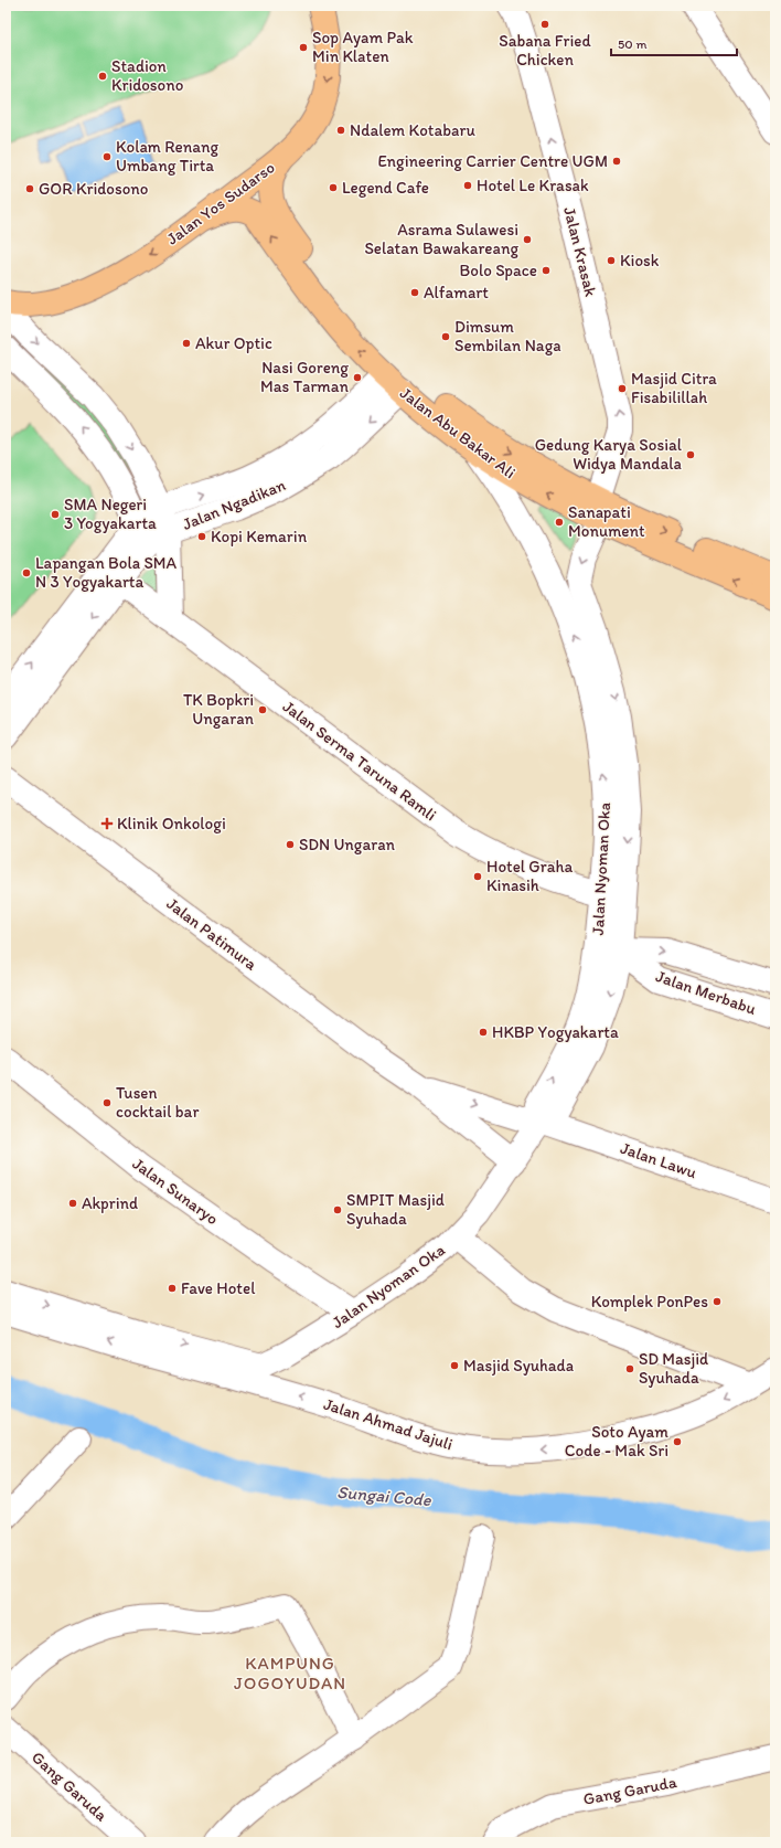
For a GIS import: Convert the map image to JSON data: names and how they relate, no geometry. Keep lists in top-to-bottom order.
{
  "streets": {
    "main road": ["Jalan Yos Sudarso", "Jalan Abu Bakar Ali"],
    "street": [
      "Jalan Krasak",
      "Jalan Ngadikan",
      "Jalan Serma Taruna Ramli",
      "Jalan Nyoman Oka",
      "Jalan Patimura",
      "Jalan Merbabu",
      "Jalan Lawu",
      "Jalan Sunaryo",
      "Jalan Ahmad Jajuli",
      "Gang Garuda"
    ]
  },
  "crossings": [
    ["Jalan Yos Sudarso", "Jalan Abu Bakar Ali"],
    ["Jalan Krasak", "Jalan Abu Bakar Ali"],
    ["Jalan Krasak", "Jalan Nyoman Oka"],
    ["Jalan Abu Bakar Ali", "Jalan Ngadikan"],
    ["Jalan Abu Bakar Ali", "Jalan Nyoman Oka"],
    ["Jalan Serma Taruna Ramli", "Jalan Nyoman Oka"],
    ["Jalan Nyoman Oka", "Jalan Patimura"],
    ["Jalan Nyoman Oka", "Jalan Merbabu"],
    ["Jalan Nyoman Oka", "Jalan Lawu"],
    ["Jalan Nyoman Oka", "Jalan Sunaryo"],
    ["Jalan Nyoman Oka", "Jalan Ahmad Jajuli"],
    ["Jalan Patimura", "Jalan Lawu"]
  ],
  "one_way": ["Jalan Yos Sudarso", "Jalan Krasak", "Jalan Ahmad Jajuli"],
  "districts": ["KAMPUNG JOGOYUDAN"],
  "water": ["Sungai Code"],
  "places": {
    "other": [
      "Sabana Fried Chicken",
      "Sop Ayam Pak Min Klaten",
      "Stadion Kridosono",
      "Ndalem Kotabaru",
      "Kolam Renang Umbang Tirta",
      "Engineering Carrier Centre UGM",
      "Hotel Le Krasak",
      "Legend Cafe",
      "GOR Kridosono",
      "Asrama Sulawesi Selatan Bawakareang",
      "Kiosk",
      "Bolo Space",
      "Alfamart",
      "Dimsum Sembilan Naga",
      "Akur Optic",
      "Nasi Goreng Mas Tarman",
      "Masjid Citra Fisabilillah",
      "Gedung Karya Sosial Widya Mandala",
      "SMA Negeri 3 Yogyakarta",
      "Sanapati Monument",
      "Kopi Kemarin",
      "Lapangan Bola SMA N 3 Yogyakarta",
      "TK Bopkri Ungaran",
      "SDN Ungaran",
      "Hotel Graha Kinasih",
      "HKBP Yogyakarta",
      "Tusen cocktail bar",
      "Akprind",
      "SMPIT Masjid Syuhada",
      "Fave Hotel",
      "Komplek PonPes",
      "Masjid Syuhada",
      "SD Masjid Syuhada",
      "Soto Ayam Code - Mak Sri"
    ],
    "health": ["Klinik Onkologi"]
  },
  "scale_bar": "50 m"
}
